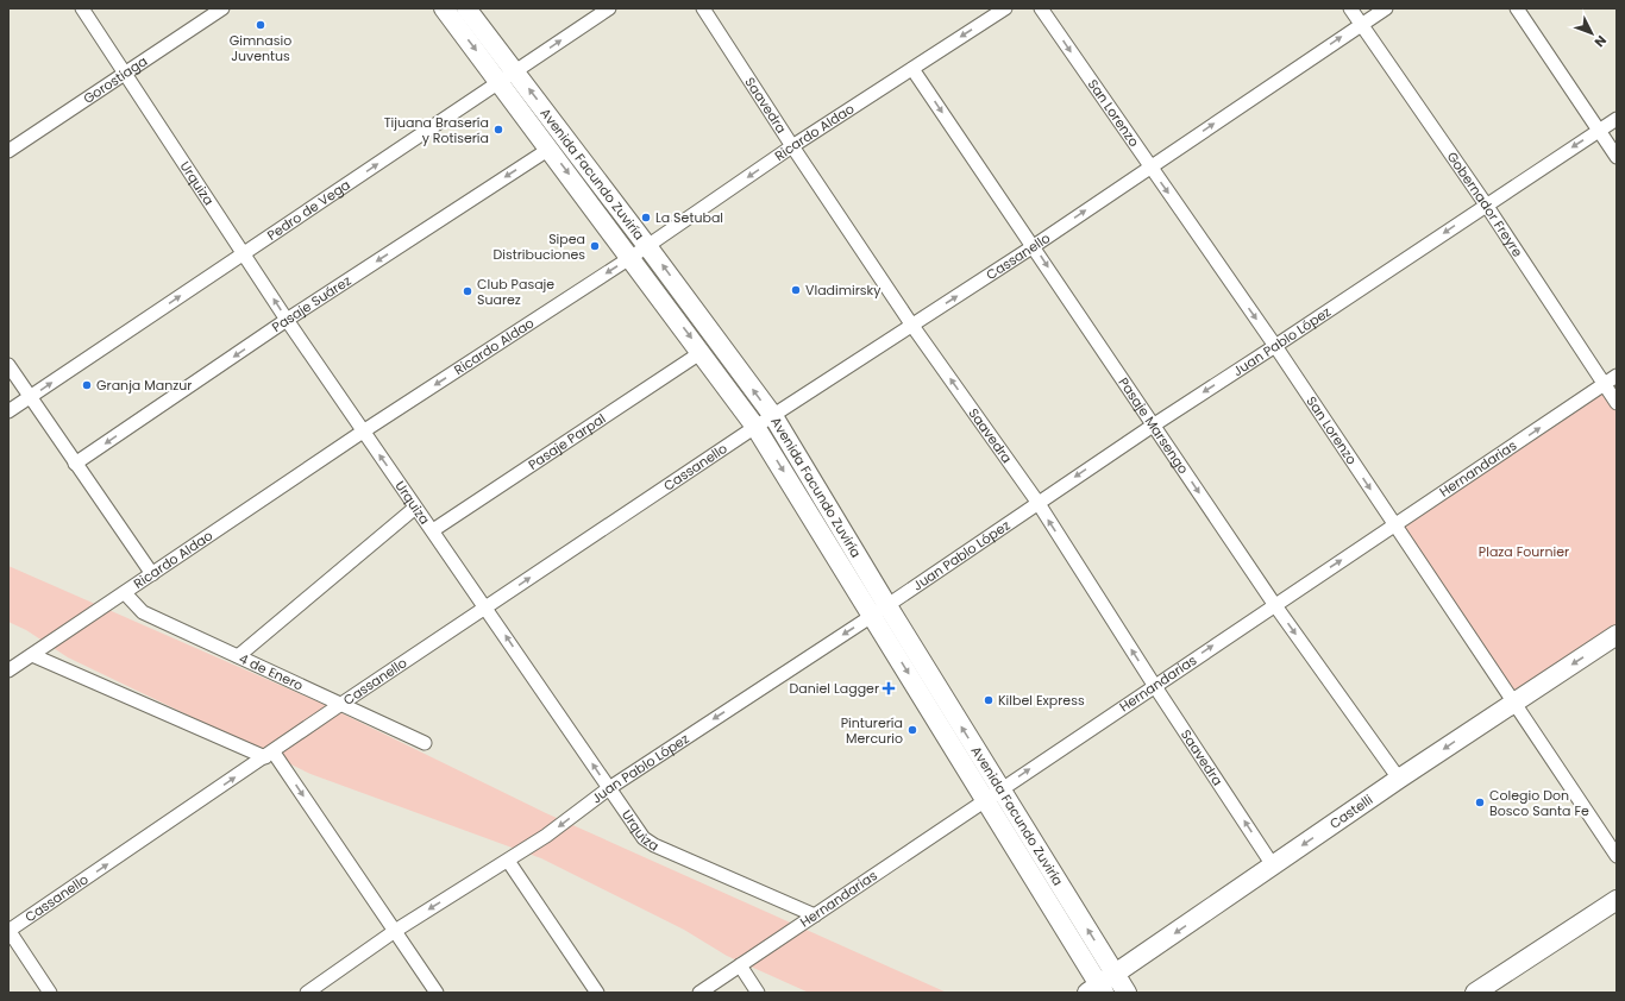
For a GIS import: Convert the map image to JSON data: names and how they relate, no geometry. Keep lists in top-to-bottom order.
{
  "streets": {
    "main road": ["Avenida Facundo Zuviría", "Castelli"],
    "street": [
      "Gorostiaga",
      "Saavedra",
      "San Lorenzo",
      "Ricardo Aldao",
      "Urquiza",
      "Gobernador Freyre",
      "Pedro de Vega",
      "Cassanello",
      "Pasaje Suárez",
      "Juan Pablo López",
      "Pasaje Marsengo",
      "Pasaje Parpal",
      "Hernandarias",
      "4 de Enero"
    ]
  },
  "crossings": [
    ["Gorostiaga", "Urquiza"],
    ["Saavedra", "Ricardo Aldao"],
    ["Saavedra", "Cassanello"],
    ["Saavedra", "Juan Pablo López"],
    ["Saavedra", "Hernandarias"],
    ["Saavedra", "Castelli"],
    ["San Lorenzo", "Cassanello"],
    ["San Lorenzo", "Juan Pablo López"],
    ["San Lorenzo", "Hernandarias"],
    ["San Lorenzo", "Castelli"],
    ["Ricardo Aldao", "Avenida Facundo Zuviría"],
    ["Ricardo Aldao", "Urquiza"],
    ["Ricardo Aldao", "Pasaje Marsengo"],
    ["Ricardo Aldao", "4 de Enero"],
    ["Avenida Facundo Zuviría", "Pedro de Vega"],
    ["Avenida Facundo Zuviría", "Cassanello"],
    ["Avenida Facundo Zuviría", "Pasaje Suárez"],
    ["Avenida Facundo Zuviría", "Juan Pablo López"],
    ["Avenida Facundo Zuviría", "Pasaje Parpal"],
    ["Avenida Facundo Zuviría", "Hernandarias"],
    ["Avenida Facundo Zuviría", "Castelli"],
    ["Urquiza", "Pedro de Vega"],
    ["Urquiza", "Cassanello"],
    ["Urquiza", "Pasaje Suárez"],
    ["Urquiza", "Juan Pablo López"],
    ["Urquiza", "Pasaje Parpal"],
    ["Urquiza", "Hernandarias"],
    ["Gobernador Freyre", "Cassanello"],
    ["Gobernador Freyre", "Juan Pablo López"],
    ["Gobernador Freyre", "Hernandarias"],
    ["Cassanello", "Pasaje Marsengo"],
    ["Cassanello", "4 de Enero"],
    ["Juan Pablo López", "Pasaje Marsengo"],
    ["Pasaje Marsengo", "Hernandarias"],
    ["Pasaje Marsengo", "Castelli"]
  ],
  "one_way": [
    "Saavedra",
    "San Lorenzo",
    "Ricardo Aldao",
    "Pedro de Vega",
    "Cassanello",
    "Pasaje Suárez",
    "Juan Pablo López",
    "Pasaje Marsengo",
    "Hernandarias",
    "Castelli"
  ],
  "parks": ["Plaza Fournier"],
  "places": {
    "other": [
      "Gimnasio Juventus",
      "Tijuana Brasería y Rotisería",
      "La Setubal",
      "Sipea Distribuciones",
      "Vladimirsky",
      "Club Pasaje Suarez",
      "Granja Manzur",
      "Kilbel Express",
      "Pinturería Mercurio",
      "Colegio Don Bosco Santa Fe"
    ],
    "health": ["Daniel Lagger"]
  },
  "north": "bottom right"
}
